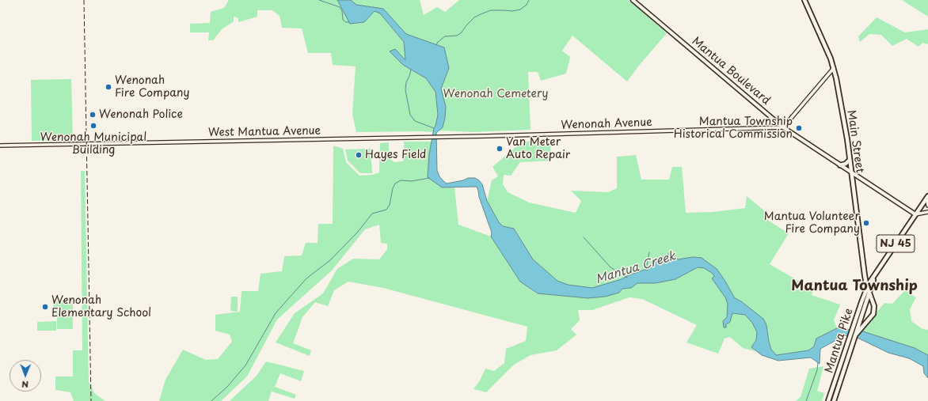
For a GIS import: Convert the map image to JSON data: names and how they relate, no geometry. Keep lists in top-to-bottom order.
{
  "streets": {
    "main road": [
      "Mantua Boulevard",
      "Main Street",
      "NJ 45",
      "Mantua Pike"
    ],
    "street": ["Wenonah Avenue", "West Mantua Avenue"]
  },
  "crossings": [
    ["Mantua Boulevard", "Wenonah Avenue"],
    ["Mantua Boulevard", "Main Street"],
    ["Mantua Boulevard", "NJ 45"],
    ["Wenonah Avenue", "West Mantua Avenue"],
    ["Main Street", "NJ 45"],
    ["Main Street", "Mantua Pike"],
    ["NJ 45", "Mantua Pike"]
  ],
  "districts": ["Mantua Township"],
  "water": ["Mantua Creek"],
  "parks": ["Wenonah Cemetery"],
  "places": [
    "Wenonah Fire Company",
    "Wenonah Police",
    "Wenonah Municipal Building",
    "Mantua Township Historical Commission",
    "Van Meter Auto Repair",
    "Hayes Field",
    "Mantua Volunteer Fire Company",
    "Wenonah Elementary School"
  ],
  "north": "bottom"
}
